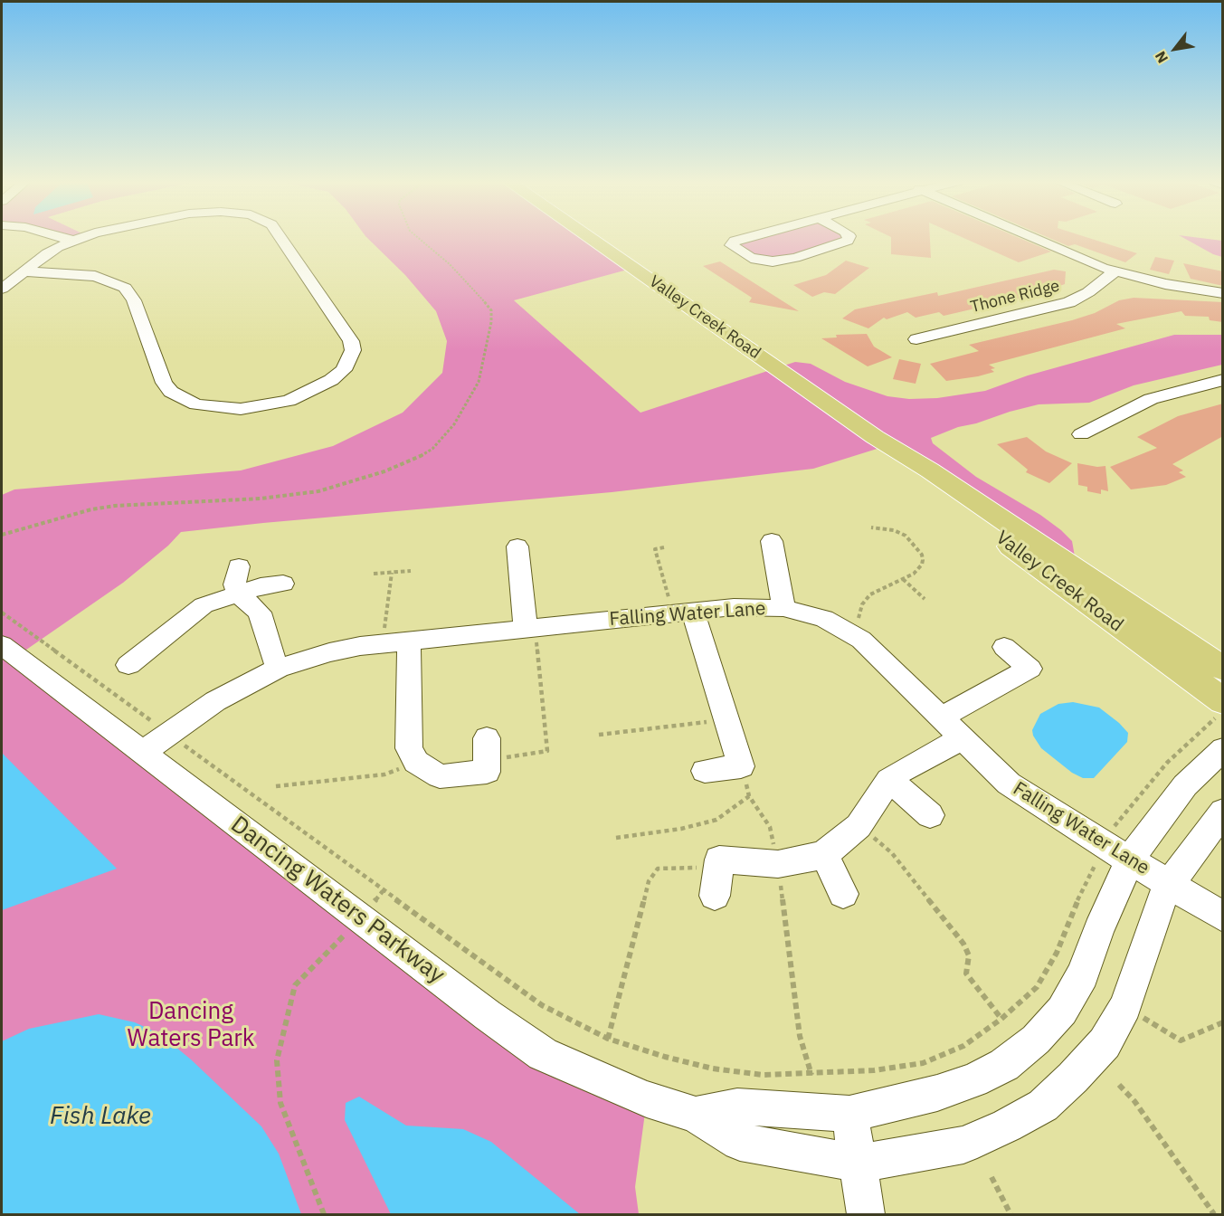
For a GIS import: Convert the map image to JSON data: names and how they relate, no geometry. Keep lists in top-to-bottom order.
{
  "streets": {
    "main road": ["Valley Creek Road"],
    "street": ["Thone Ridge", "Falling Water Lane", "Dancing Waters Parkway"]
  },
  "crossings": [
    ["Falling Water Lane", "Dancing Waters Parkway"]
  ],
  "water": ["Fish Lake"],
  "parks": ["Dancing Waters Park"],
  "north": "bottom left"
}
